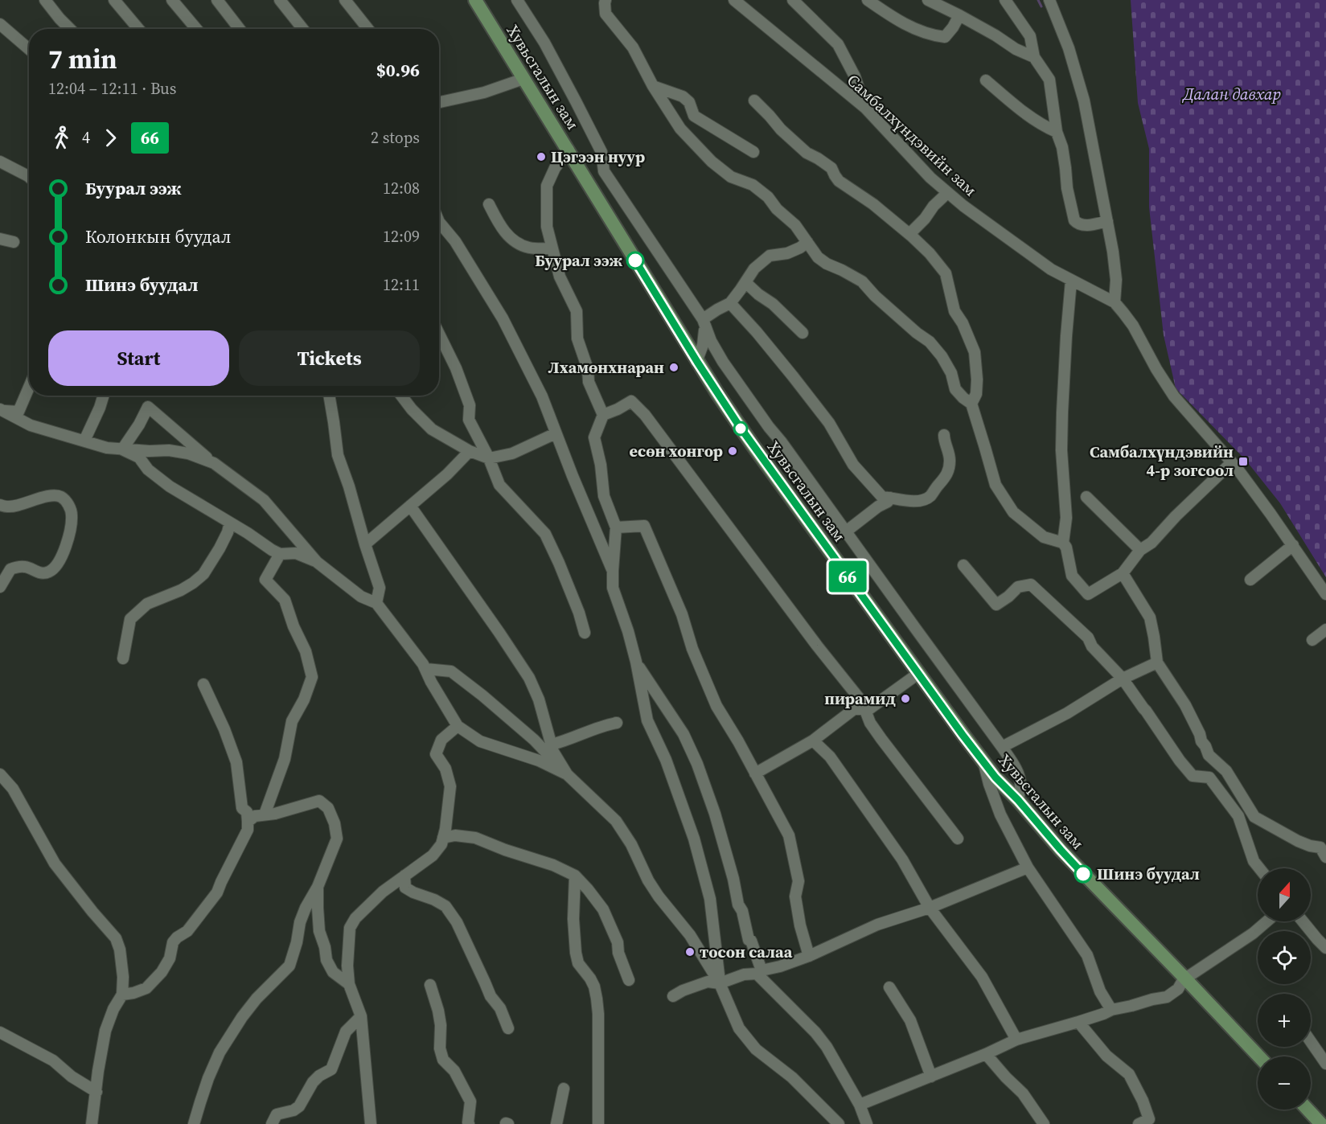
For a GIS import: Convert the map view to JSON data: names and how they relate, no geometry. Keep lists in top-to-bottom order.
{
  "streets": {
    "main road": ["Хувьсгалын зам"],
    "street": ["Самбалхүндэвийн зам"]
  },
  "parks": ["Далан давхар"],
  "places": {
    "other": [
      "Цэгээн нуур",
      "Буурал ээж",
      "Лхамөнхнаран",
      "есөн хонгор",
      "пирамид",
      "Шинэ буудал",
      "тосон салаа"
    ],
    "transit": ["Самбалхүндэвийн 4-р зогсоол"]
  },
  "lines": ["bus line 66"],
  "north": "top",
  "page": {
    "on_map": "66",
    "heading": ["7 min", "12:04 – 12:11 · Bus", "$0.96"],
    "legs": ["4", "66", "2 stops"],
    "list": [
      {
        "name": "Буурал ээж",
        "value": "12:08"
      },
      {
        "name": "Колонкын буудал",
        "value": "12:09"
      },
      {
        "name": "Шинэ буудал",
        "value": "12:11"
      }
    ],
    "buttons": ["Start", "Tickets"],
    "map_buttons": ["+", "−"]
  }
}
